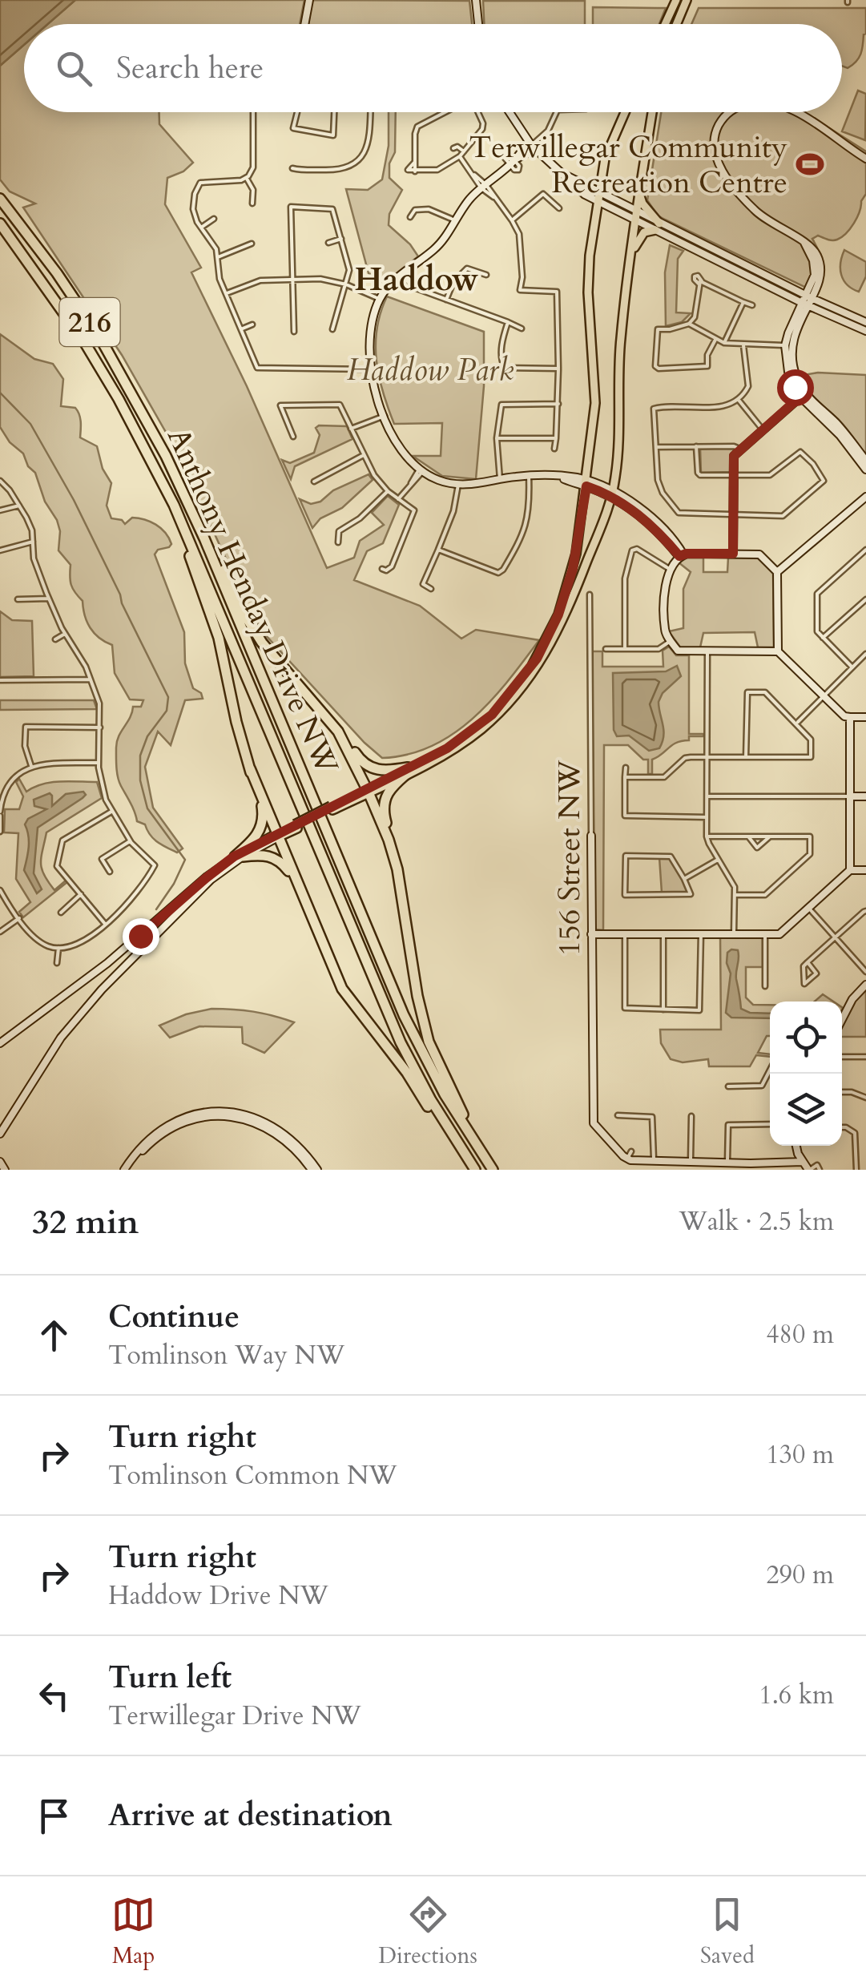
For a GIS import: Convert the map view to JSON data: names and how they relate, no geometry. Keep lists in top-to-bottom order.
{
  "streets": {
    "highway": ["216", "Anthony Henday Drive NW"],
    "street": ["156 Street NW"]
  },
  "districts": ["Haddow"],
  "parks": ["Haddow Park"],
  "places": {
    "sports": ["Terwillegar Community Recreation Centre"]
  },
  "page": {
    "search": "Search here",
    "heading": ["32 min", "Walk · 2.5 km"],
    "list": [
      ["Continue", "Tomlinson Way NW", "480 m"],
      ["Turn right", "Tomlinson Common NW", "130 m"],
      ["Turn right", "Haddow Drive NW", "290 m"],
      ["Turn left", "Terwillegar Drive NW", "1.6 km"],
      "Arrive at destination"
    ],
    "nav": ["Map", "Directions", "Saved"]
  }
}
